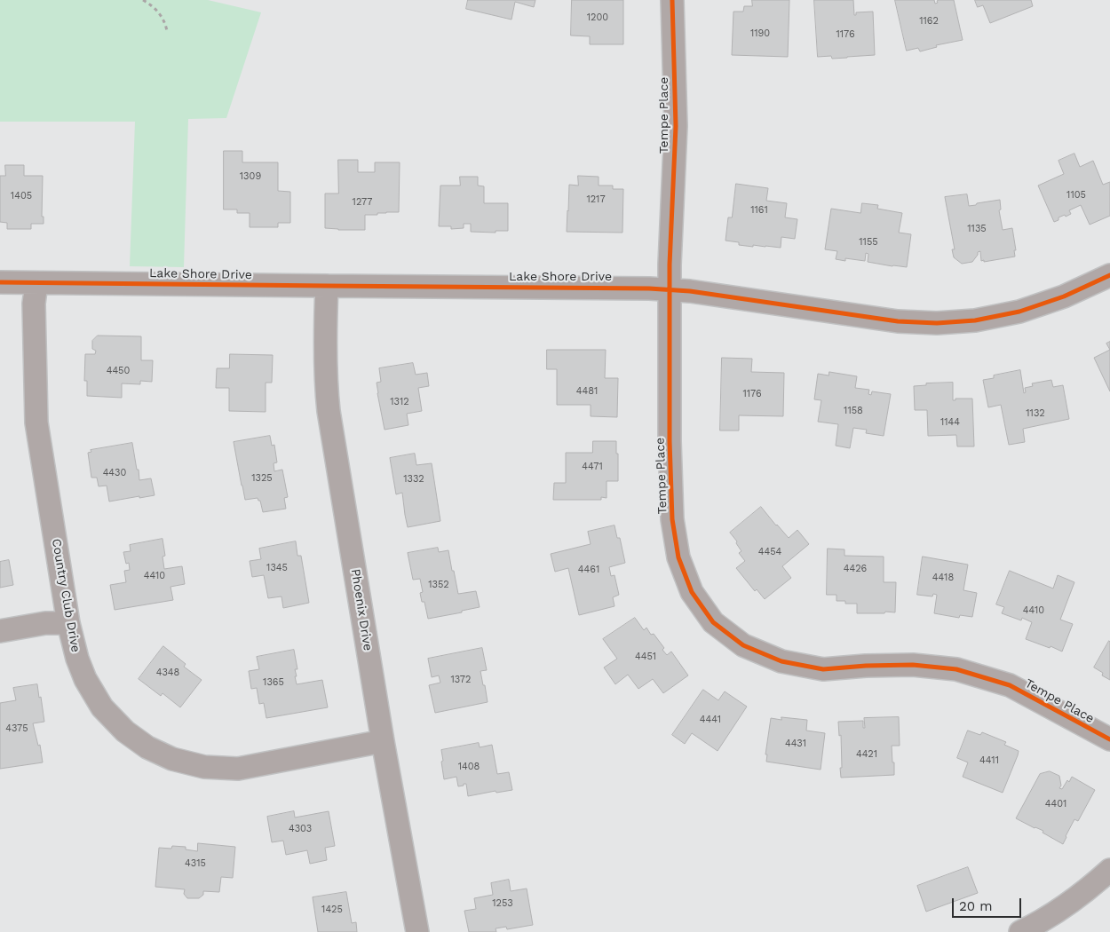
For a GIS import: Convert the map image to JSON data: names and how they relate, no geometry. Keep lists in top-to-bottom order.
{
  "streets": {
    "street": [
      "Tempe Place",
      "Lake Shore Drive",
      "Country Club Drive",
      "Phoenix Drive"
    ]
  },
  "crossings": [
    ["Tempe Place", "Lake Shore Drive"],
    ["Lake Shore Drive", "Country Club Drive"],
    ["Lake Shore Drive", "Phoenix Drive"],
    ["Country Club Drive", "Phoenix Drive"]
  ],
  "house_numbers": [
    "1200",
    "1162",
    "1190",
    "1176",
    "1309",
    "1105",
    "1405",
    "1217",
    "1277",
    "1161",
    "1135",
    "1155",
    "4450",
    "4481",
    "1176",
    "1312",
    "1158",
    "1132",
    "1144",
    "4471",
    "4430",
    "1325",
    "1332",
    "4454",
    "1345",
    "4426",
    "4461",
    "4410",
    "4418",
    "1352",
    "4410",
    "4451",
    "4348",
    "1372",
    "1365",
    "4441",
    "4375",
    "4431",
    "4421",
    "4411",
    "1408",
    "4401",
    "4303",
    "4315",
    "1253",
    "1425"
  ],
  "scale_bar": "20 m"
}
